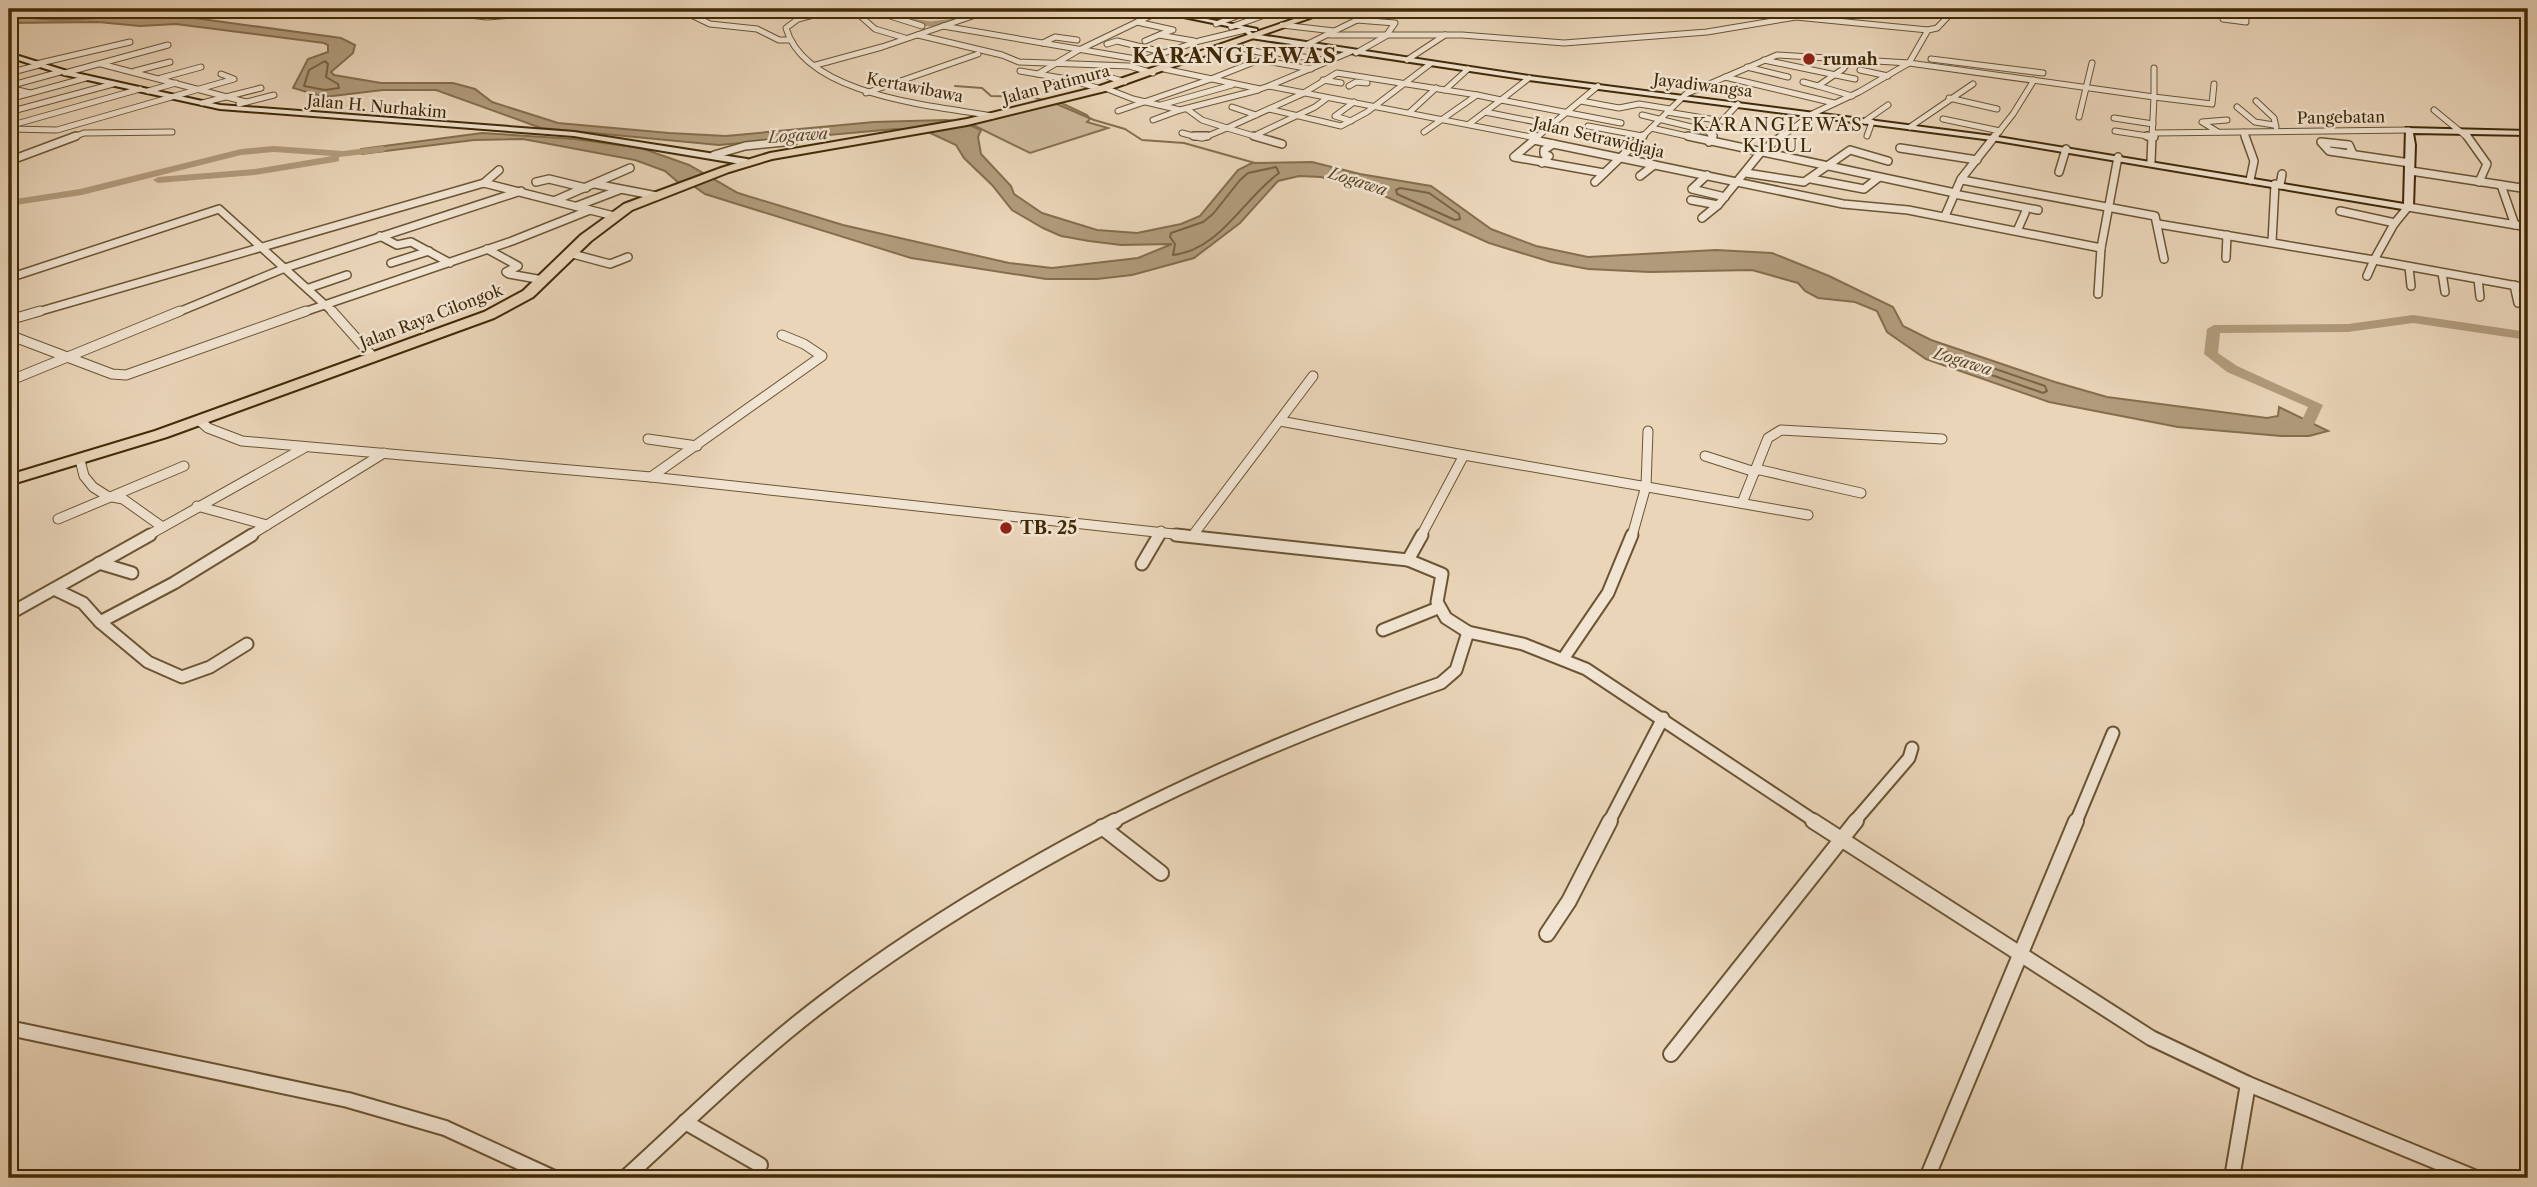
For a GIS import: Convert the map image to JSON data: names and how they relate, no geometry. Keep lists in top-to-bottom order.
{
  "streets": {
    "highway": ["Jalan Patimura", "Jalan Raya Cilongok"],
    "street": [
      "Jayadiwangsa",
      "Kertawibawa",
      "Jalan H. Nurhakim",
      "Pangebatan",
      "Jalan Setrawidjaja"
    ]
  },
  "crossings": [
    ["Jalan Patimura", "Jayadiwangsa"],
    ["Jalan Patimura", "Kertawibawa"],
    ["Jalan Patimura", "Jalan Raya Cilongok"],
    ["Jalan H. Nurhakim", "Jalan Raya Cilongok"]
  ],
  "districts": ["KARANGLEWAS", "KARANGLEWAS KIDUL"],
  "water": ["Logawa"],
  "places": ["rumah", "TB. 25"]
}
